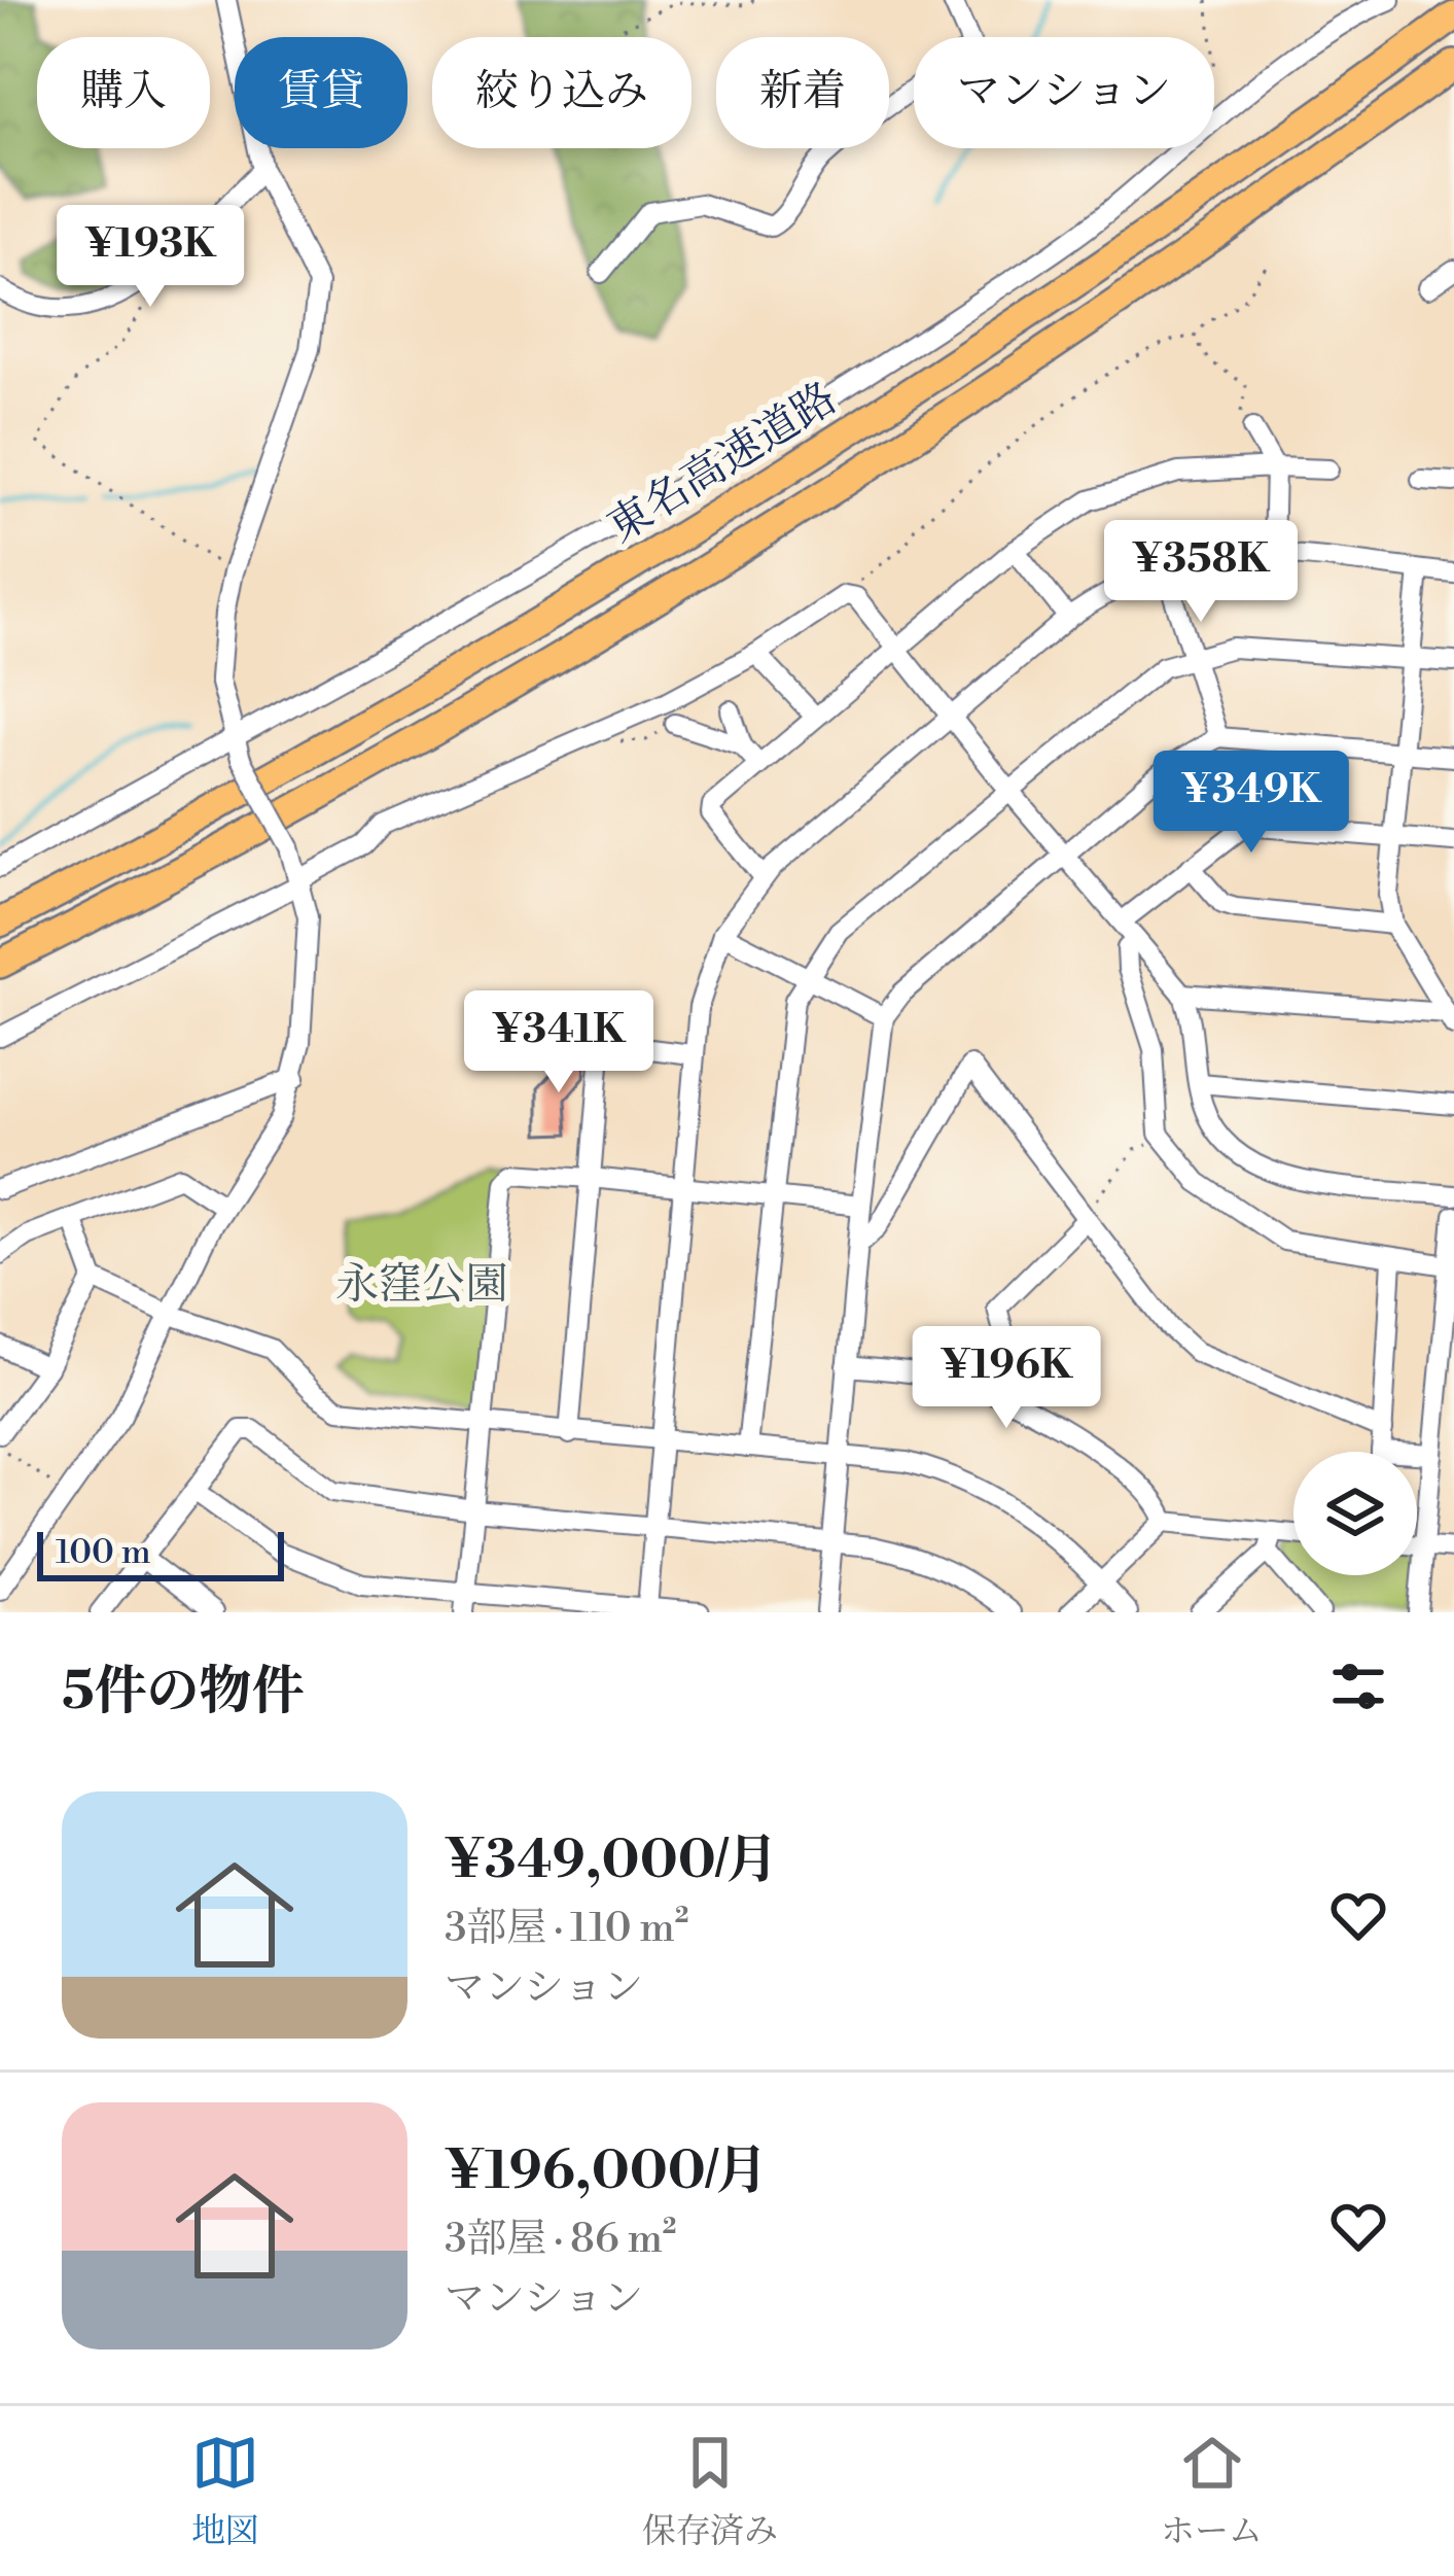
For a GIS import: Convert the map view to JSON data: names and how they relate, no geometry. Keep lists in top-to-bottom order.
{
  "streets": {
    "highway": ["東名高速道路"]
  },
  "parks": ["永窪公園"],
  "scale_bar": "100 m",
  "page": {
    "chip": [
      "購入",
      "賃貸",
      "絞り込み",
      "新着",
      "マンション"
    ],
    "price": [
      "¥193K",
      "¥358K",
      "¥349K",
      "¥341K",
      "¥196K"
    ],
    "scale": "100 m",
    "heading": "5件の物件",
    "list": [
      {
        "name": "¥349,000/月",
        "note": "3部屋 · 110 m² · マンション"
      },
      {
        "name": "¥196,000/月",
        "note": "3部屋 · 86 m² · マンション"
      }
    ],
    "tabs": ["地図", "保存済み", "ホーム"]
  }
}
